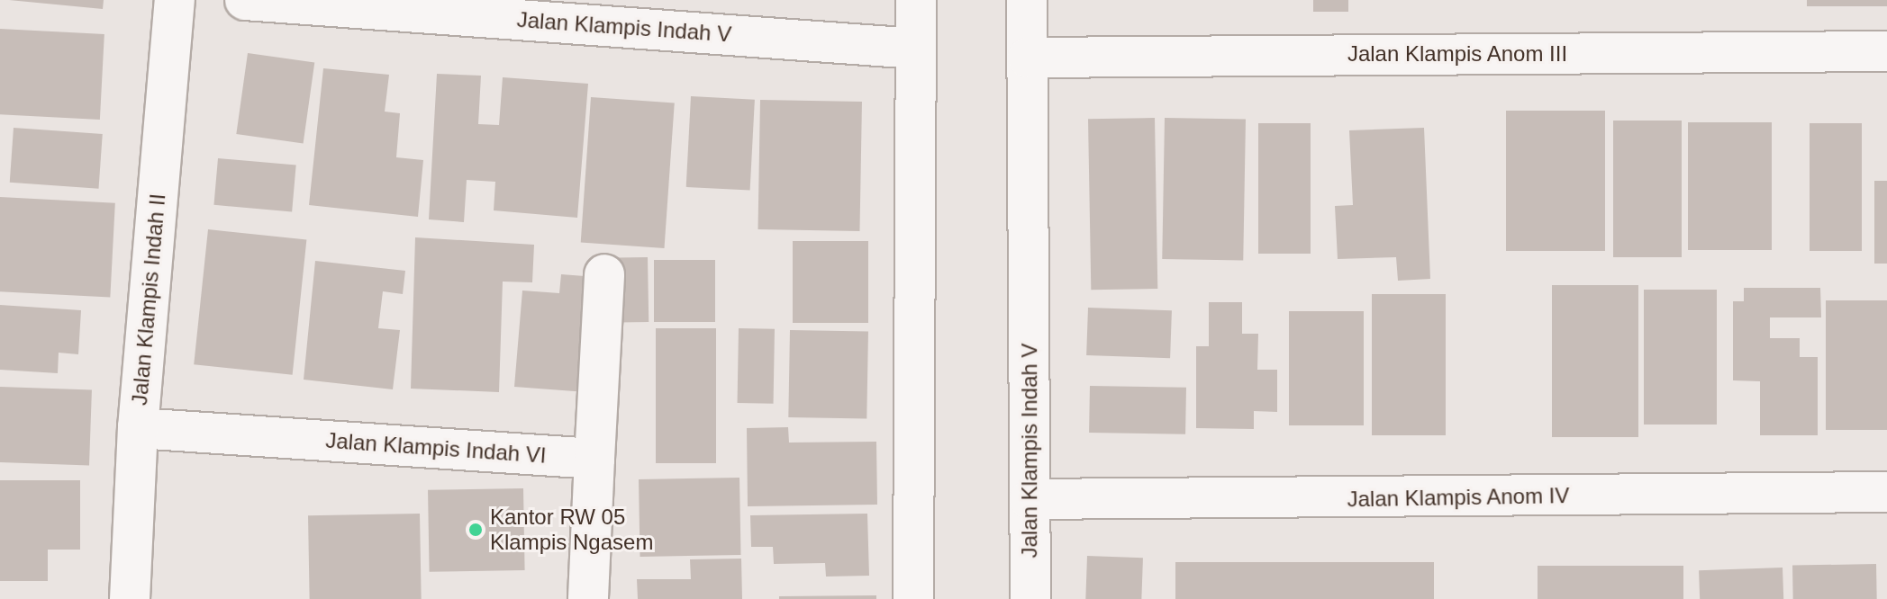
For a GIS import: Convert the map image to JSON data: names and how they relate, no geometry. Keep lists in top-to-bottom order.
{
  "streets": {
    "street": [
      "Jalan Klampis Indah V",
      "Jalan Klampis Anom III",
      "Jalan Klampis Indah II",
      "Jalan Klampis Indah VI",
      "Jalan Klampis Anom IV"
    ]
  },
  "crossings": [
    ["Jalan Klampis Indah V", "Jalan Klampis Anom III"],
    ["Jalan Klampis Indah V", "Jalan Klampis Anom IV"],
    ["Jalan Klampis Indah II", "Jalan Klampis Indah VI"]
  ],
  "places": ["Kantor RW 05 Klampis Ngasem"]
}
